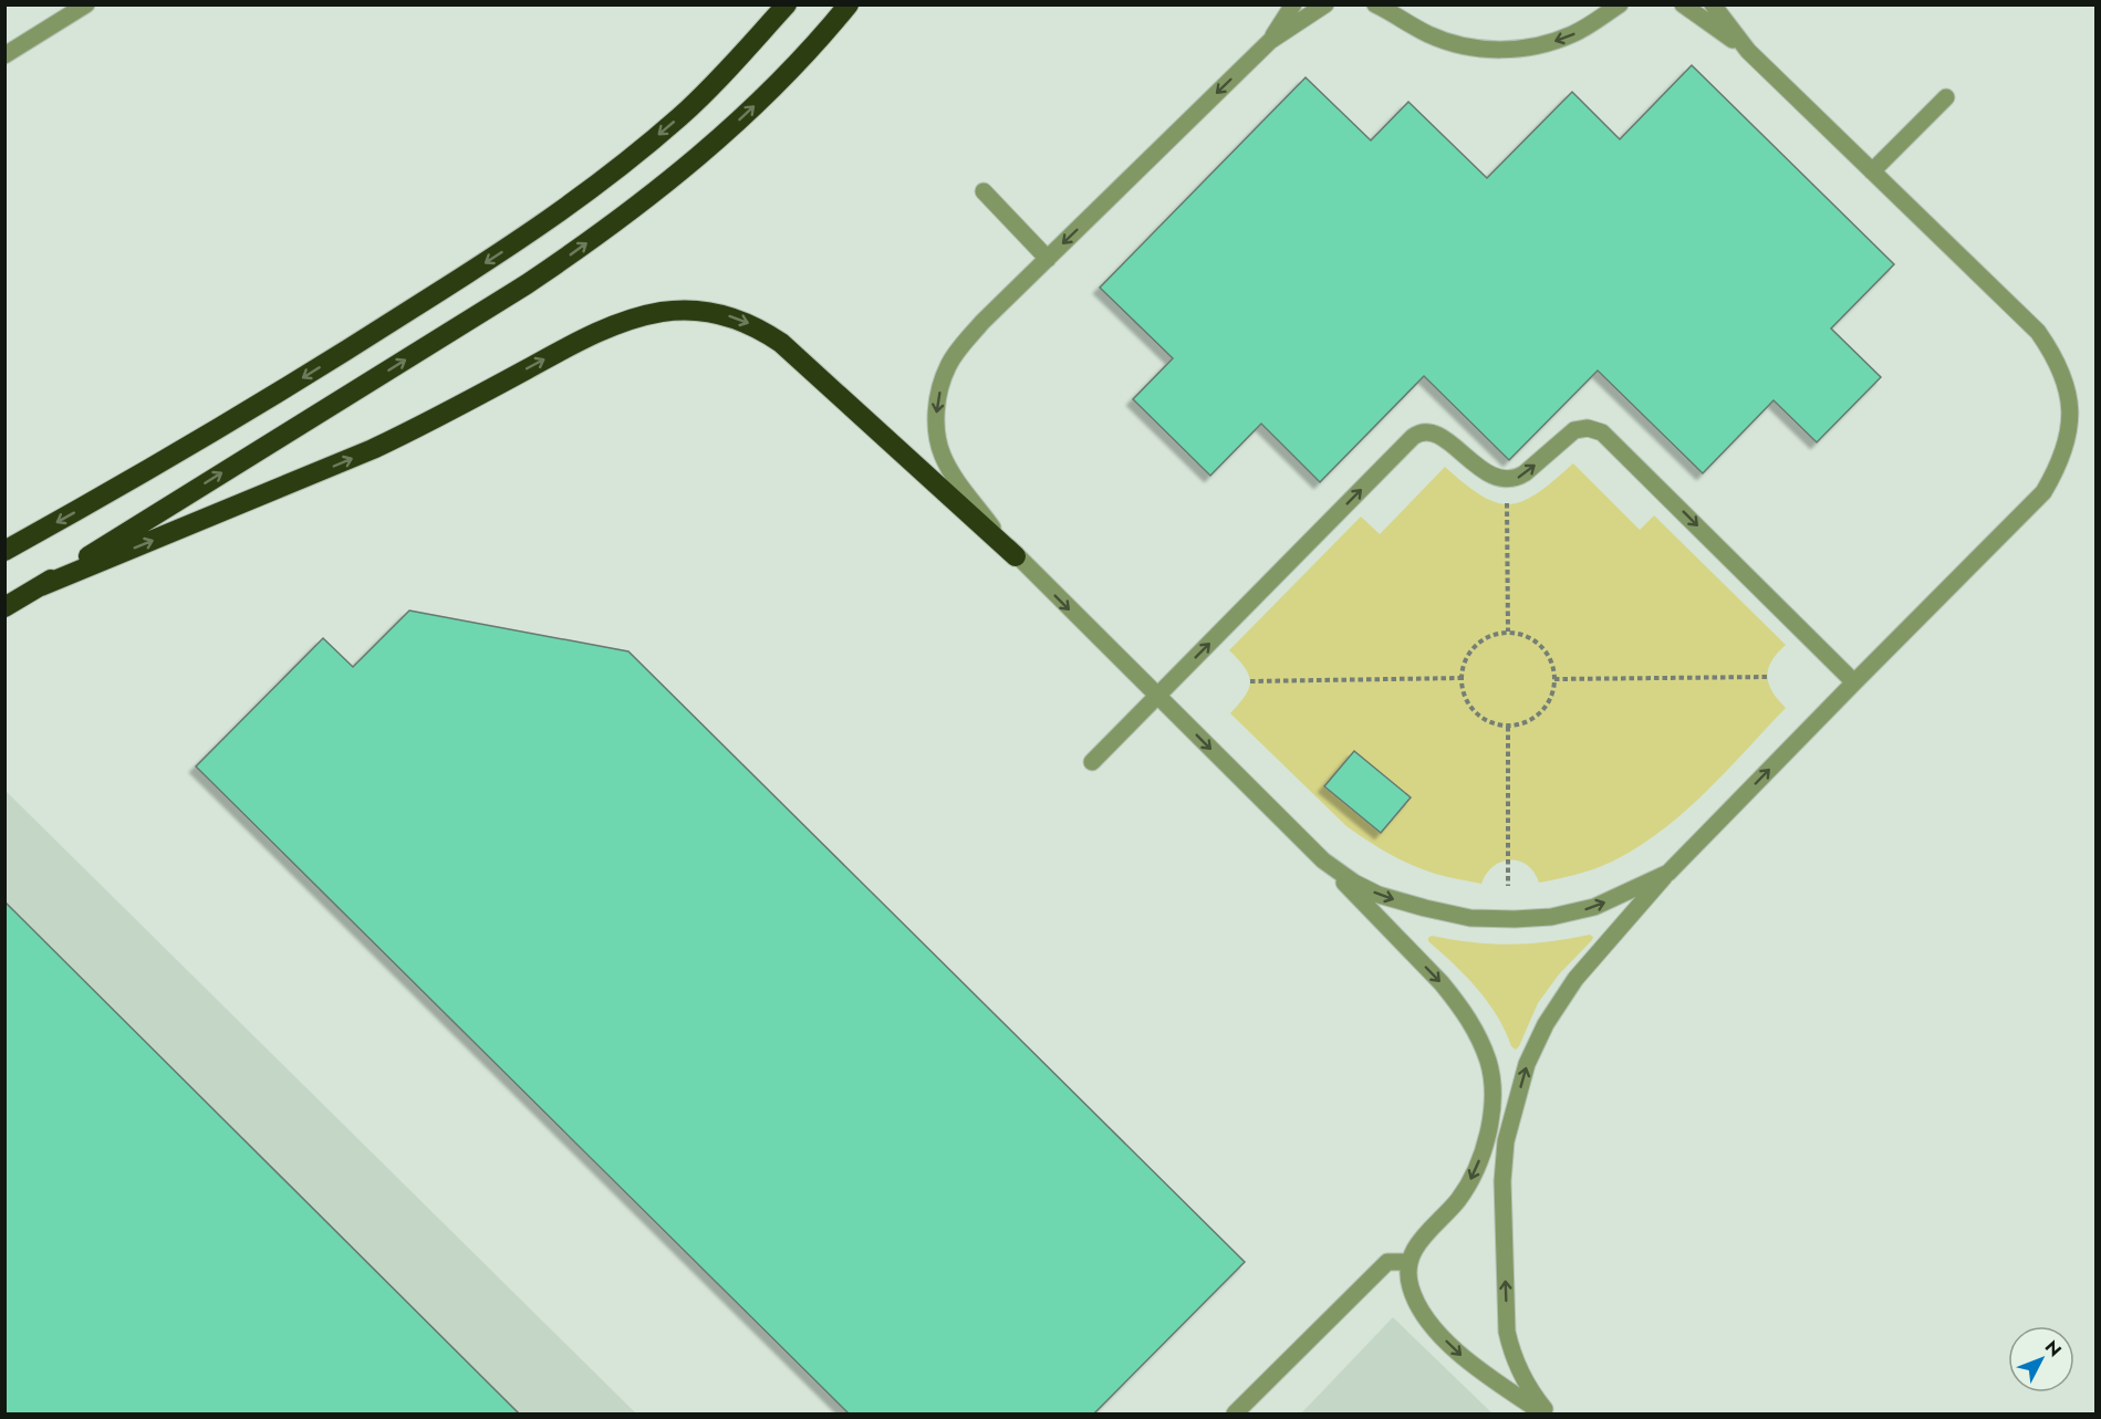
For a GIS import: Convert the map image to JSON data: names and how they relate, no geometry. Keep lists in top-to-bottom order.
{
  "north": "top right"
}
